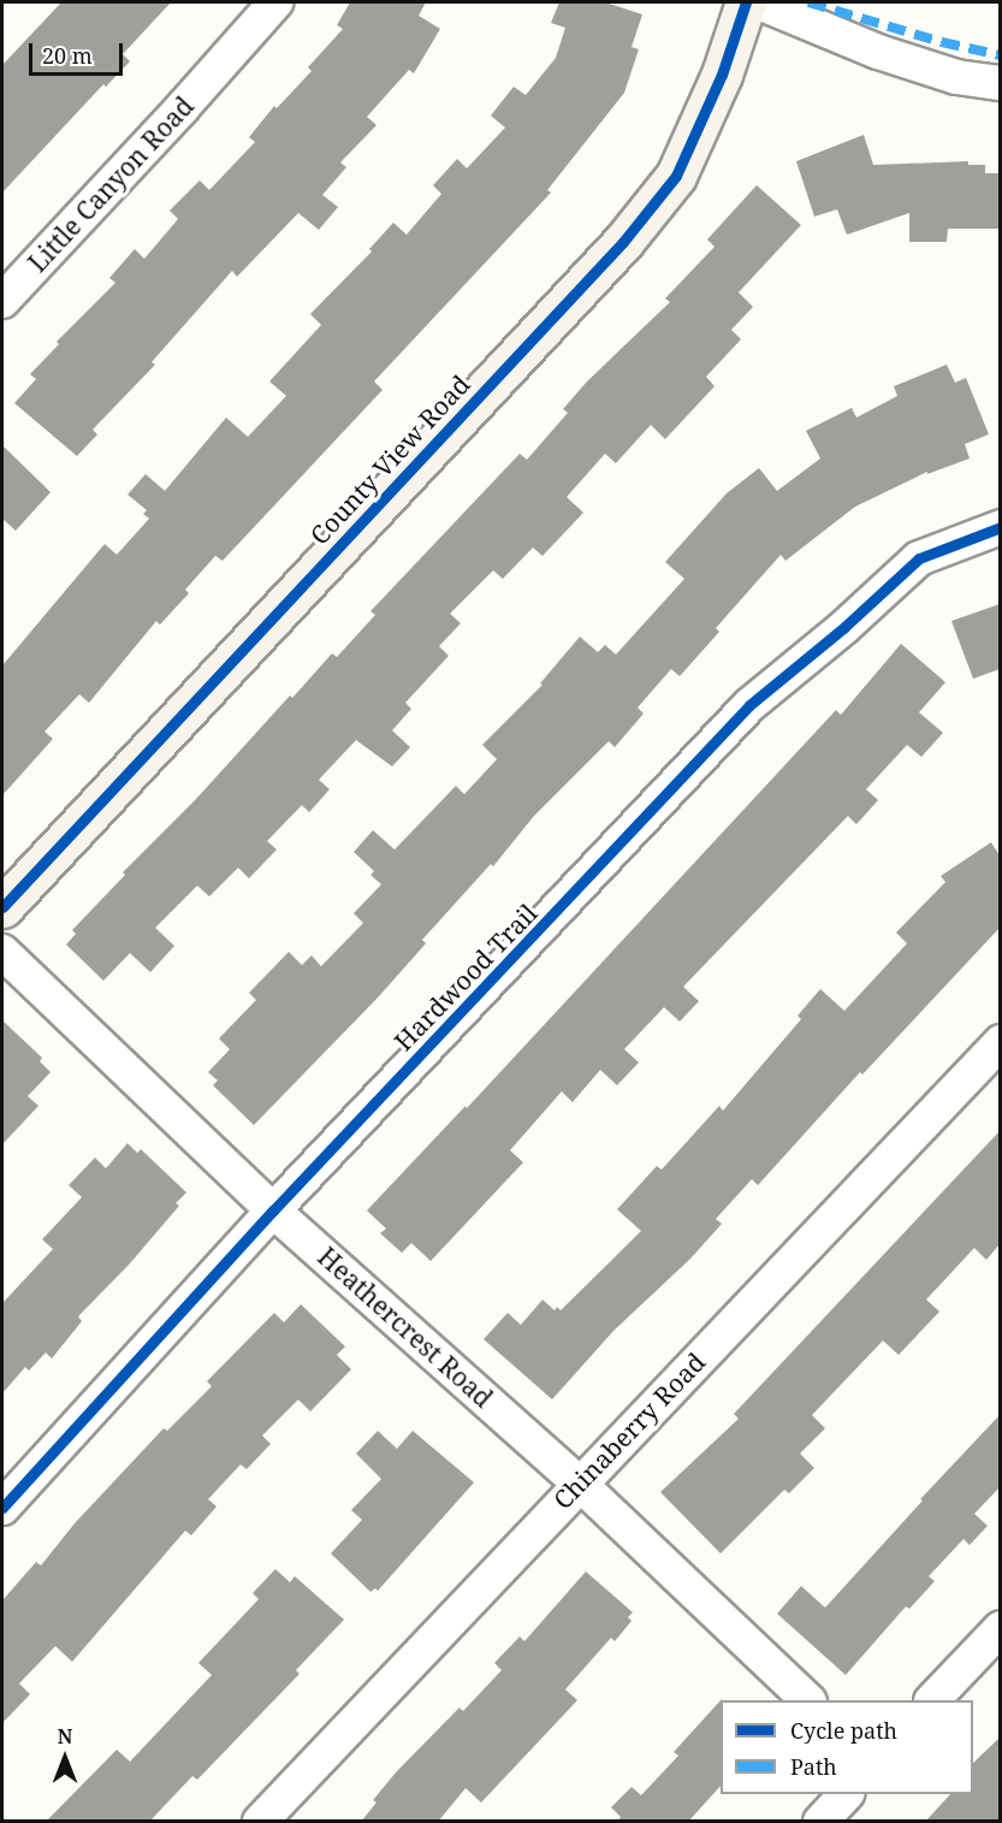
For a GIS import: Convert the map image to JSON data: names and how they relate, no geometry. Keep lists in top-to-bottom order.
{
  "streets": {
    "street": [
      "Little Canyon Road",
      "County View Road",
      "Hardwood Trail",
      "Heathercrest Road",
      "Chinaberry Road"
    ]
  },
  "crossings": [
    ["Hardwood Trail", "Heathercrest Road"],
    ["Heathercrest Road", "Chinaberry Road"]
  ],
  "legend": ["Cycle path", "Path"],
  "scale_bar": "20 m",
  "north": "top"
}
